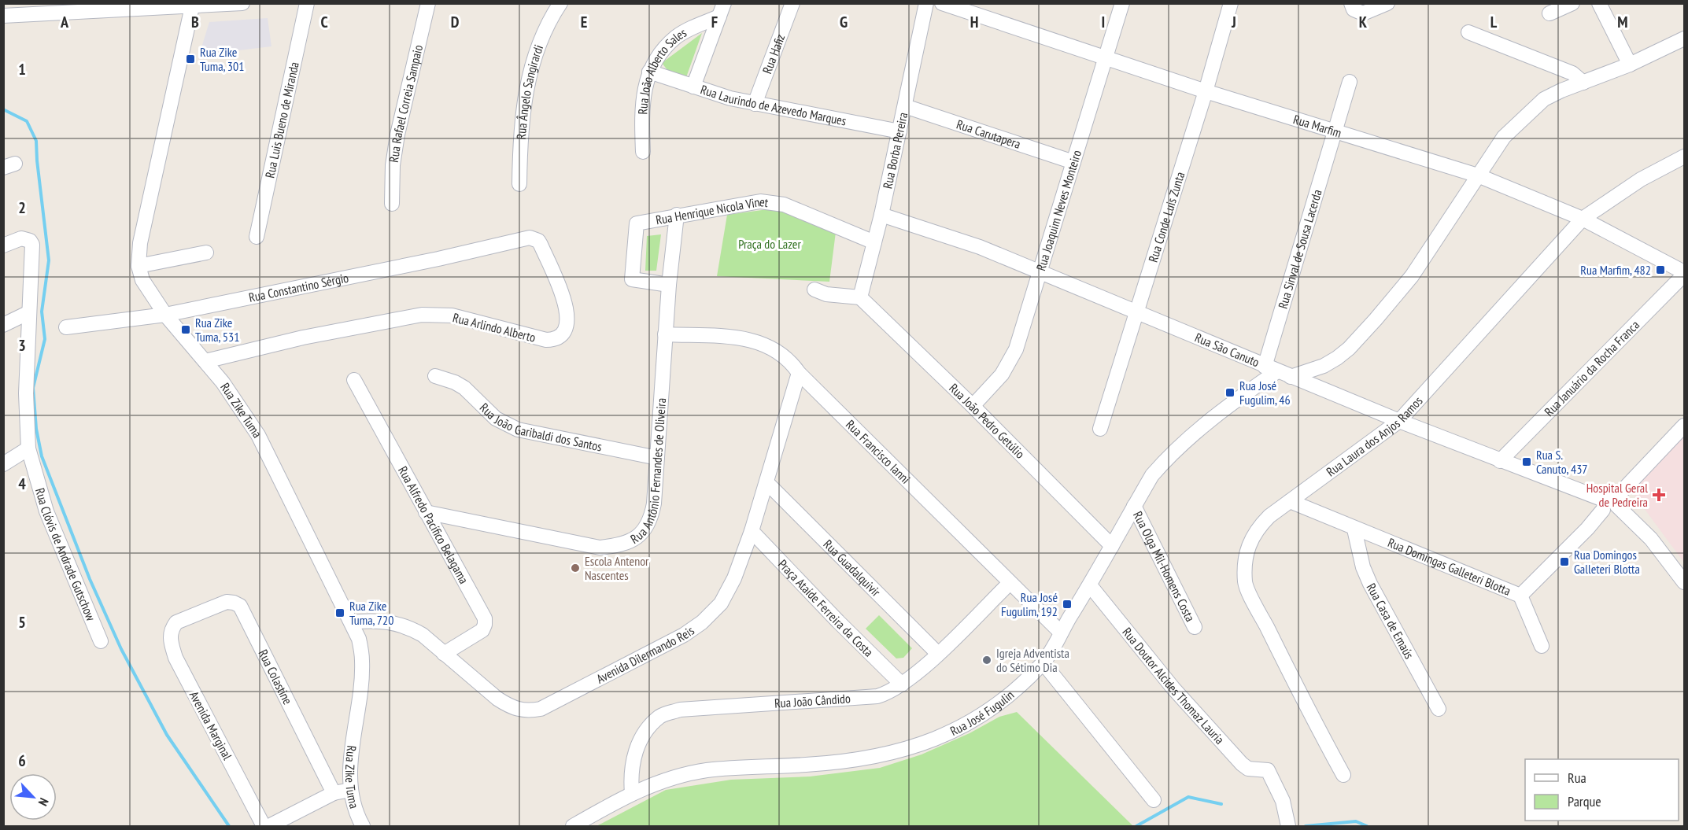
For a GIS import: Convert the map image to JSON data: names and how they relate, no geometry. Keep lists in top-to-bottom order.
{
  "streets": {
    "street": [
      "Rua Hafiz",
      "Rua João Alberto Sales",
      "Rua Ângelo Sangirardi",
      "Rua Rafael Correia Sampaio",
      "Rua Laurindo de Azevedo Marques",
      "Rua Luis Bueno de Miranda",
      "Rua Marfim",
      "Rua Carutapera",
      "Rua Borba Pereira",
      "Rua Henrique Nicola Vinet",
      "Rua Joaquim Neves Monteiro",
      "Rua Conde Luis Zunta",
      "Rua Sinval de Sousa Lacerda",
      "Rua Constantino Sérgio",
      "Rua Arlindo Alberto",
      "Rua São Canuto",
      "Rua Januário da Rocha Franca",
      "Rua Zike Tuma",
      "Rua João Pedro Getúlio",
      "Rua João Garibaldi dos Santos",
      "Rua Laura dos Anjos Ramos",
      "Rua Francisco Ianni",
      "Rua Antônio Fernandes de Oliveira",
      "Rua Alfredo Pacífico Belagama",
      "Rua Clóvis de Andrade Gutschow",
      "Rua Olga Mil-Homens Costa",
      "Rua Domingas Galleteri Blotta",
      "Rua Guadalquivir",
      "Praça Ataíde Ferreira da Costa",
      "Rua Casa de Emaús",
      "Avenida Dilermando Reis",
      "Rua Colastine",
      "Rua Doutor Alcides Thomaz Lauria",
      "Rua João Cândido",
      "Rua José Fugulin",
      "Avenida Marginal"
    ]
  },
  "crossings": [
    ["Rua Hafiz", "Rua Laurindo de Azevedo Marques"],
    ["Rua João Alberto Sales", "Rua Laurindo de Azevedo Marques"],
    ["Rua Laurindo de Azevedo Marques", "Rua Borba Pereira"],
    ["Rua Marfim", "Rua Joaquim Neves Monteiro"],
    ["Rua Marfim", "Rua Conde Luis Zunta"],
    ["Rua Marfim", "Rua Sinval de Sousa Lacerda"],
    ["Rua Marfim", "Rua Januário da Rocha Franca"],
    ["Rua Marfim", "Rua Laura dos Anjos Ramos"],
    ["Rua Carutapera", "Rua Borba Pereira"],
    ["Rua Carutapera", "Rua Joaquim Neves Monteiro"],
    ["Rua Borba Pereira", "Rua Henrique Nicola Vinet"],
    ["Rua Borba Pereira", "Rua São Canuto"],
    ["Rua Borba Pereira", "Rua João Pedro Getúlio"],
    ["Rua Henrique Nicola Vinet", "Rua Antônio Fernandes de Oliveira"],
    ["Rua Joaquim Neves Monteiro", "Rua São Canuto"],
    ["Rua Joaquim Neves Monteiro", "Rua João Pedro Getúlio"],
    ["Rua Conde Luis Zunta", "Rua São Canuto"],
    ["Rua Sinval de Sousa Lacerda", "Rua São Canuto"],
    ["Rua Sinval de Sousa Lacerda", "Rua José Fugulin"],
    ["Rua Constantino Sérgio", "Rua Arlindo Alberto"],
    ["Rua Constantino Sérgio", "Rua Zike Tuma"],
    ["Rua Arlindo Alberto", "Rua Zike Tuma"],
    ["Rua São Canuto", "Rua Januário da Rocha Franca"],
    ["Rua São Canuto", "Rua Laura dos Anjos Ramos"],
    ["Rua São Canuto", "Rua Domingas Galleteri Blotta"],
    ["Rua São Canuto", "Rua José Fugulin"],
    ["Rua Zike Tuma", "Avenida Dilermando Reis"],
    ["Rua João Pedro Getúlio", "Rua José Fugulin"],
    ["Rua João Garibaldi dos Santos", "Rua Antônio Fernandes de Oliveira"],
    ["Rua Laura dos Anjos Ramos", "Rua Domingas Galleteri Blotta"],
    ["Rua Francisco Ianni", "Rua Antônio Fernandes de Oliveira"],
    ["Rua Francisco Ianni", "Avenida Dilermando Reis"],
    ["Rua Francisco Ianni", "Rua João Cândido"],
    ["Rua Francisco Ianni", "Rua José Fugulin"],
    ["Rua Antônio Fernandes de Oliveira", "Rua Alfredo Pacífico Belagama"],
    ["Rua Alfredo Pacífico Belagama", "Avenida Dilermando Reis"],
    ["Rua Olga Mil-Homens Costa", "Rua José Fugulin"],
    ["Rua Domingas Galleteri Blotta", "Rua Casa de Emaús"],
    ["Rua Guadalquivir", "Avenida Dilermando Reis"],
    ["Rua Guadalquivir", "Rua João Cândido"],
    ["Praça Ataíde Ferreira da Costa", "Avenida Dilermando Reis"],
    ["Praça Ataíde Ferreira da Costa", "Rua João Cândido"],
    ["Rua Colastine", "Avenida Marginal"],
    ["Rua Doutor Alcides Thomaz Lauria", "Rua José Fugulin"],
    ["Rua João Cândido", "Rua José Fugulin"]
  ],
  "parks": ["Praça do Lazer"],
  "places": {
    "transit": [
      "Rua Zike Tuma, 301",
      "Rua Marfim, 482",
      "Rua Zike Tuma, 531",
      "Rua José Fugulim, 46",
      "Rua S. Canuto, 437",
      "Rua Domingos Galleteri Blotta",
      "Rua José Fugulim, 192",
      "Rua Zike Tuma, 720"
    ],
    "health": ["Hospital Geral de Pedreira"],
    "other": ["Escola Antenor Nascentes", "Igreja Adventista do Sétimo Dia"]
  },
  "legend": ["Rua", "Parque"],
  "north": "bottom right",
  "grid": {
    "columns": [
      "A",
      "B",
      "C",
      "D",
      "E",
      "F",
      "G",
      "H",
      "I",
      "J",
      "K",
      "L",
      "M"
    ],
    "rows": [
      "1",
      "2",
      "3",
      "4",
      "5",
      "6"
    ]
  }
}
